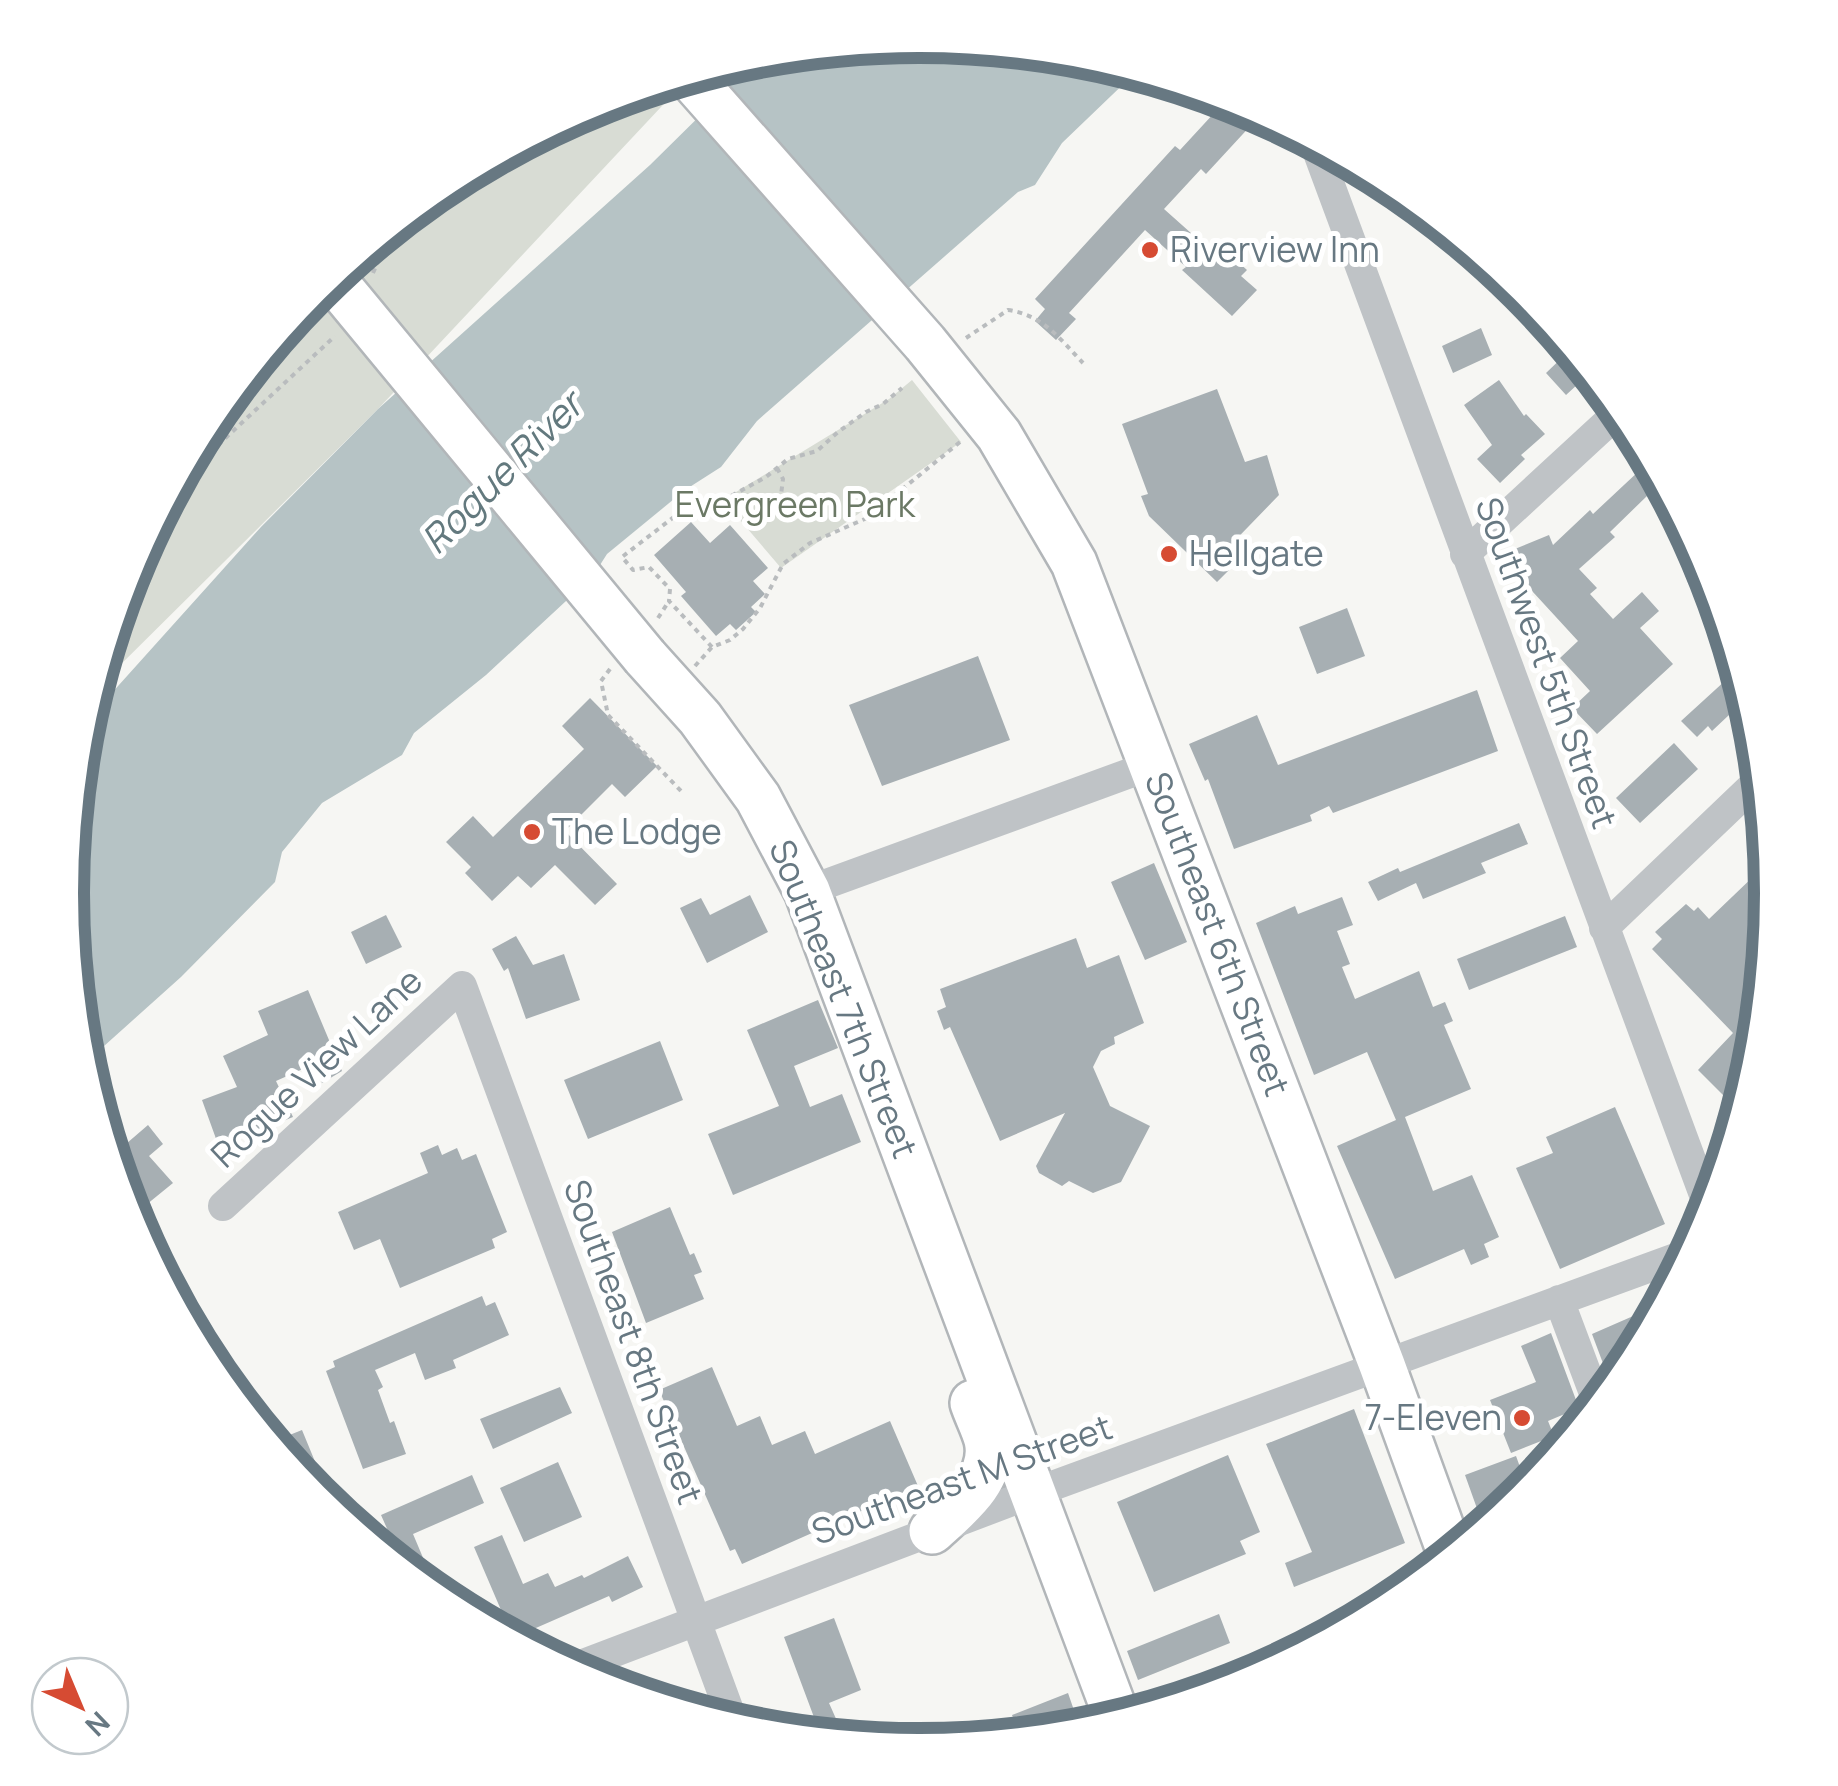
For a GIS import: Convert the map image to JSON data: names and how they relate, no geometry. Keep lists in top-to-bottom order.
{
  "streets": {
    "highway": ["Southeast 6th Street", "Southeast 7th Street"],
    "street": [
      "Southwest 5th Street",
      "Rogue View Lane",
      "Southeast 8th Street",
      "Southeast M Street"
    ]
  },
  "crossings": [
    ["Southeast 6th Street", "Southeast M Street"],
    ["Southeast 7th Street", "Southeast M Street"],
    ["Rogue View Lane", "Southeast 8th Street"],
    ["Southeast 8th Street", "Southeast M Street"]
  ],
  "water": ["Rogue River"],
  "parks": ["Evergreen Park"],
  "places": [
    "Riverview Inn",
    "Hellgate",
    "The Lodge",
    "7-Eleven"
  ],
  "north": "bottom right"
}
